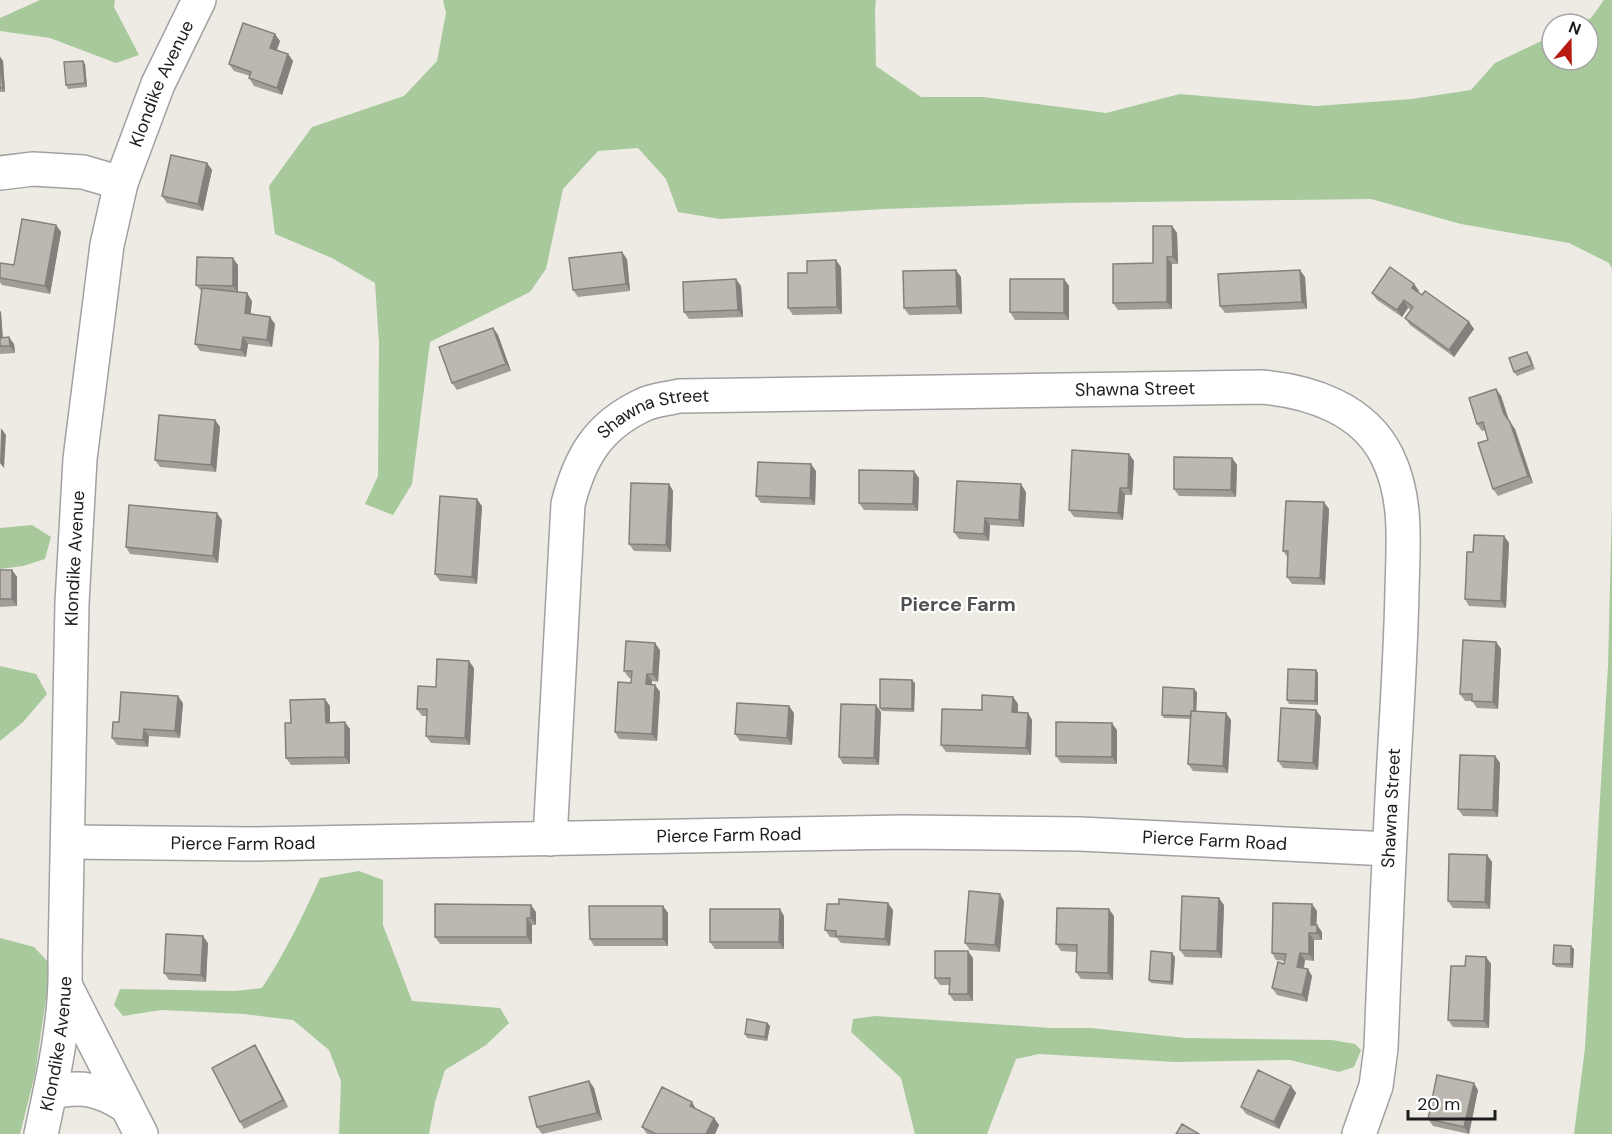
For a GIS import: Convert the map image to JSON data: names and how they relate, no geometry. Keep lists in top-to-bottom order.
{
  "streets": {
    "street": ["Klondike Avenue", "Shawna Street", "Pierce Farm Road"]
  },
  "crossings": [
    ["Klondike Avenue", "Pierce Farm Road"],
    ["Shawna Street", "Pierce Farm Road"]
  ],
  "districts": ["Pierce Farm"],
  "scale_bar": "20 m",
  "north": "top"
}
